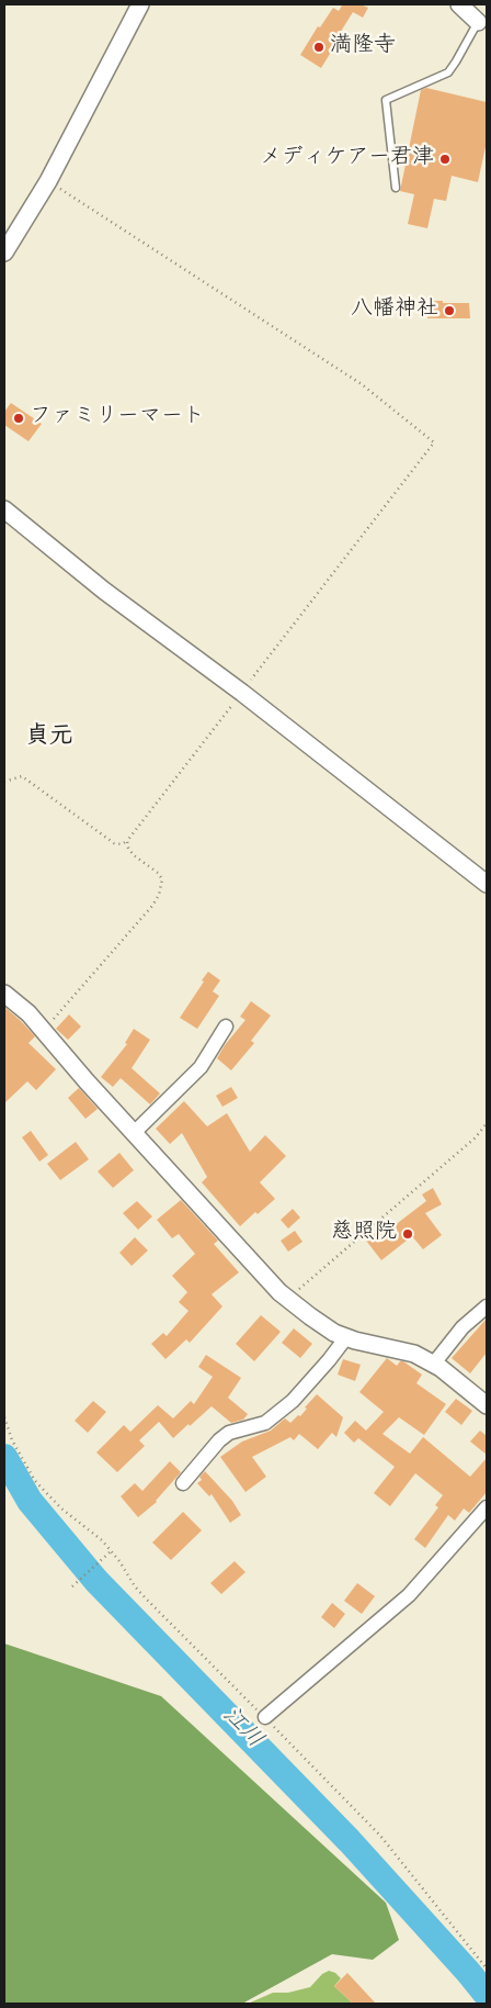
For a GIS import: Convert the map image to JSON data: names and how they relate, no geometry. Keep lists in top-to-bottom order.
{
  "districts": ["貞元"],
  "water": ["江川"],
  "places": [
    "満隆寺",
    "メディケアー君津",
    "八幡神社",
    "ファミリーマート",
    "慈照院"
  ]
}
